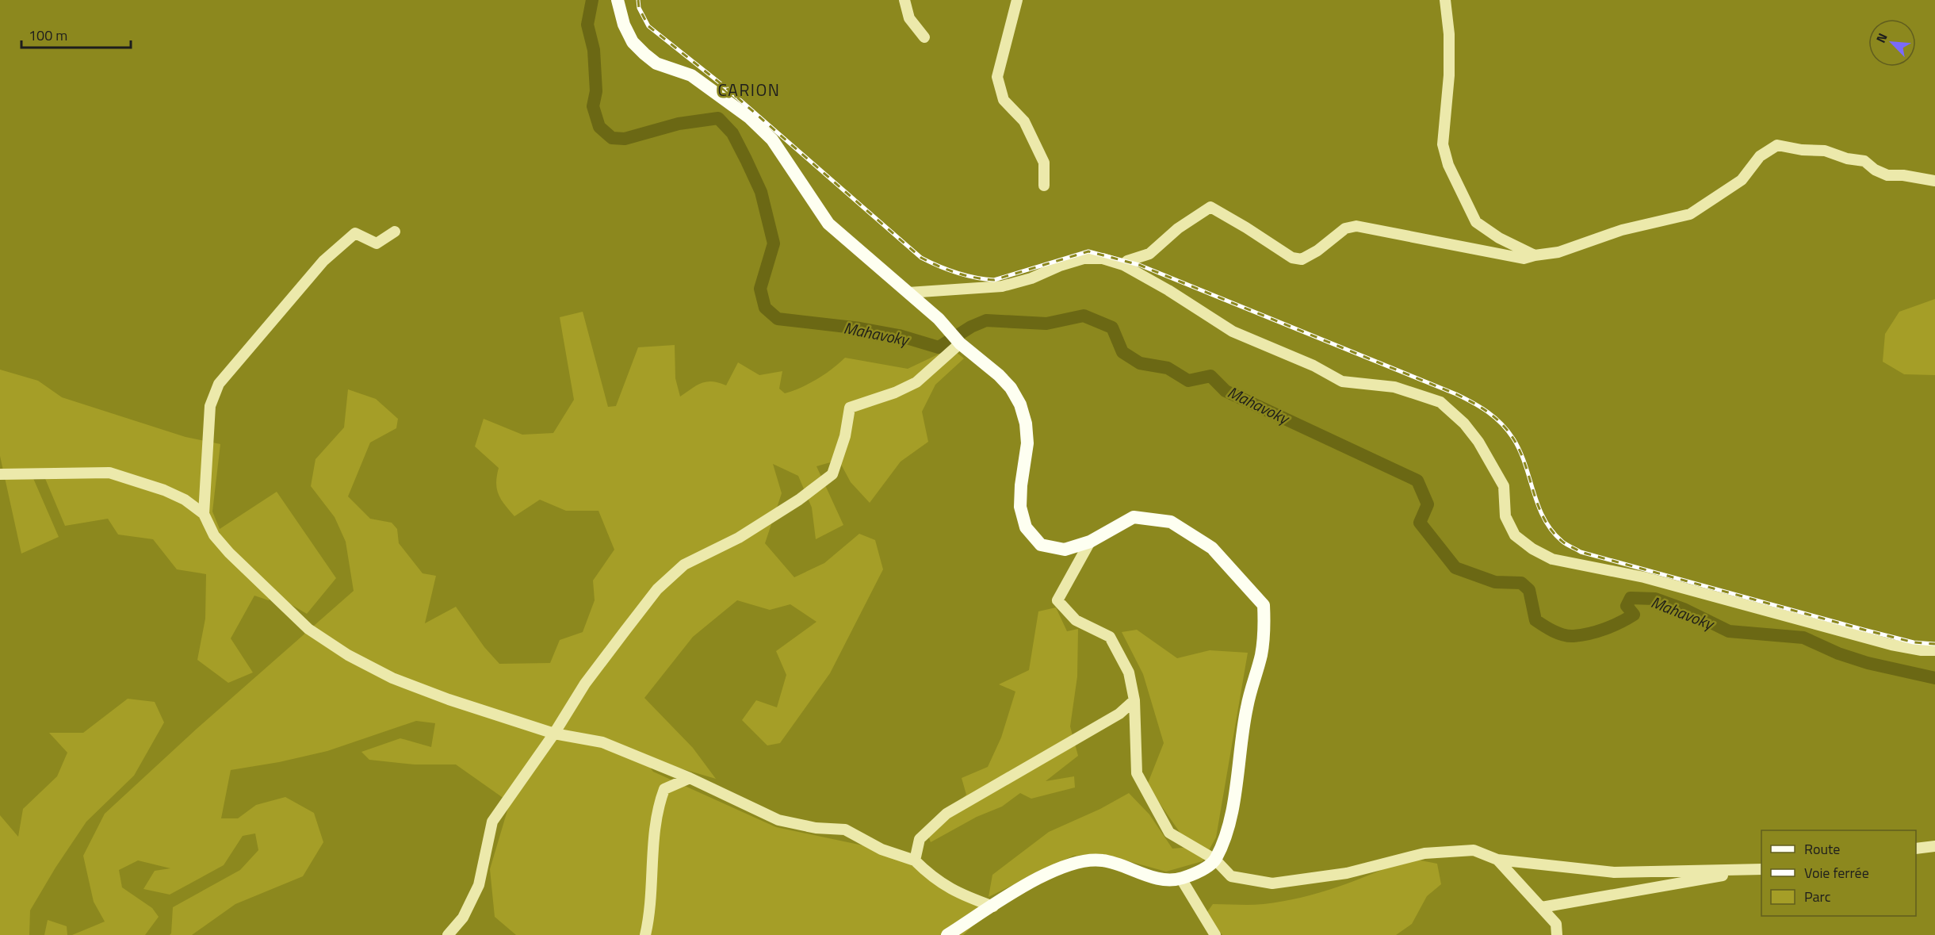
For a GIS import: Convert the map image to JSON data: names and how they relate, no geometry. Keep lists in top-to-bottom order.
{
  "districts": ["CARION"],
  "water": ["Mahavoky"],
  "legend": ["Route", "Voie ferrée", "Parc"],
  "scale_bar": "100 m",
  "north": "top left"
}
